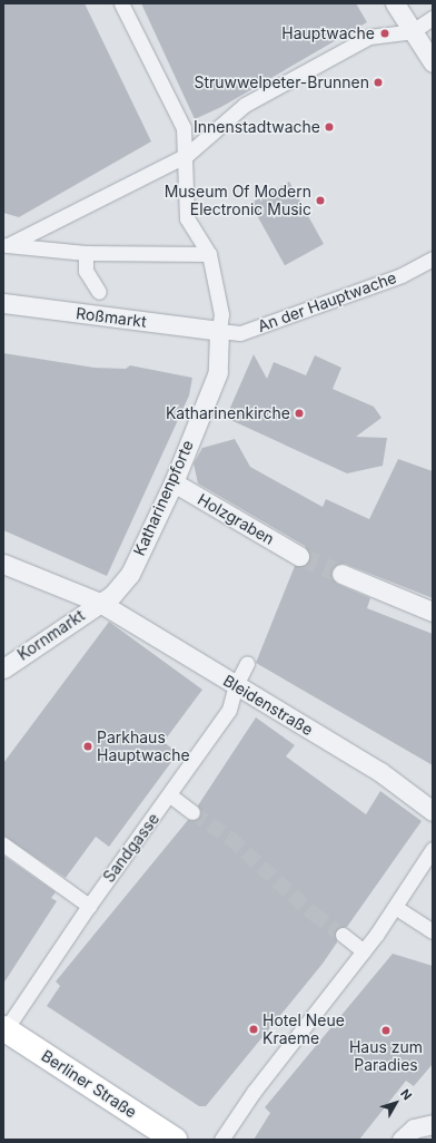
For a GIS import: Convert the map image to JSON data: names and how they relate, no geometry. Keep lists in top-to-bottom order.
{
  "streets": {
    "main road": ["Berliner Straße"],
    "street": [
      "An der Hauptwache",
      "Roßmarkt",
      "Katharinenpforte",
      "Holzgraben",
      "Kornmarkt",
      "Bleidenstraße",
      "Sandgasse"
    ]
  },
  "crossings": [
    ["An der Hauptwache", "Roßmarkt"],
    ["An der Hauptwache", "Katharinenpforte"],
    ["Roßmarkt", "Katharinenpforte"],
    ["Katharinenpforte", "Holzgraben"],
    ["Katharinenpforte", "Kornmarkt"],
    ["Katharinenpforte", "Bleidenstraße"],
    ["Kornmarkt", "Bleidenstraße"],
    ["Bleidenstraße", "Sandgasse"],
    ["Sandgasse", "Berliner Straße"]
  ],
  "places": [
    "Hauptwache",
    "Struwwelpeter-Brunnen",
    "Innenstadtwache",
    "Museum Of Modern Electronic Music",
    "Katharinenkirche",
    "Parkhaus Hauptwache",
    "Hotel Neue Kraeme",
    "Haus zum Paradies"
  ],
  "north": "top right"
}
